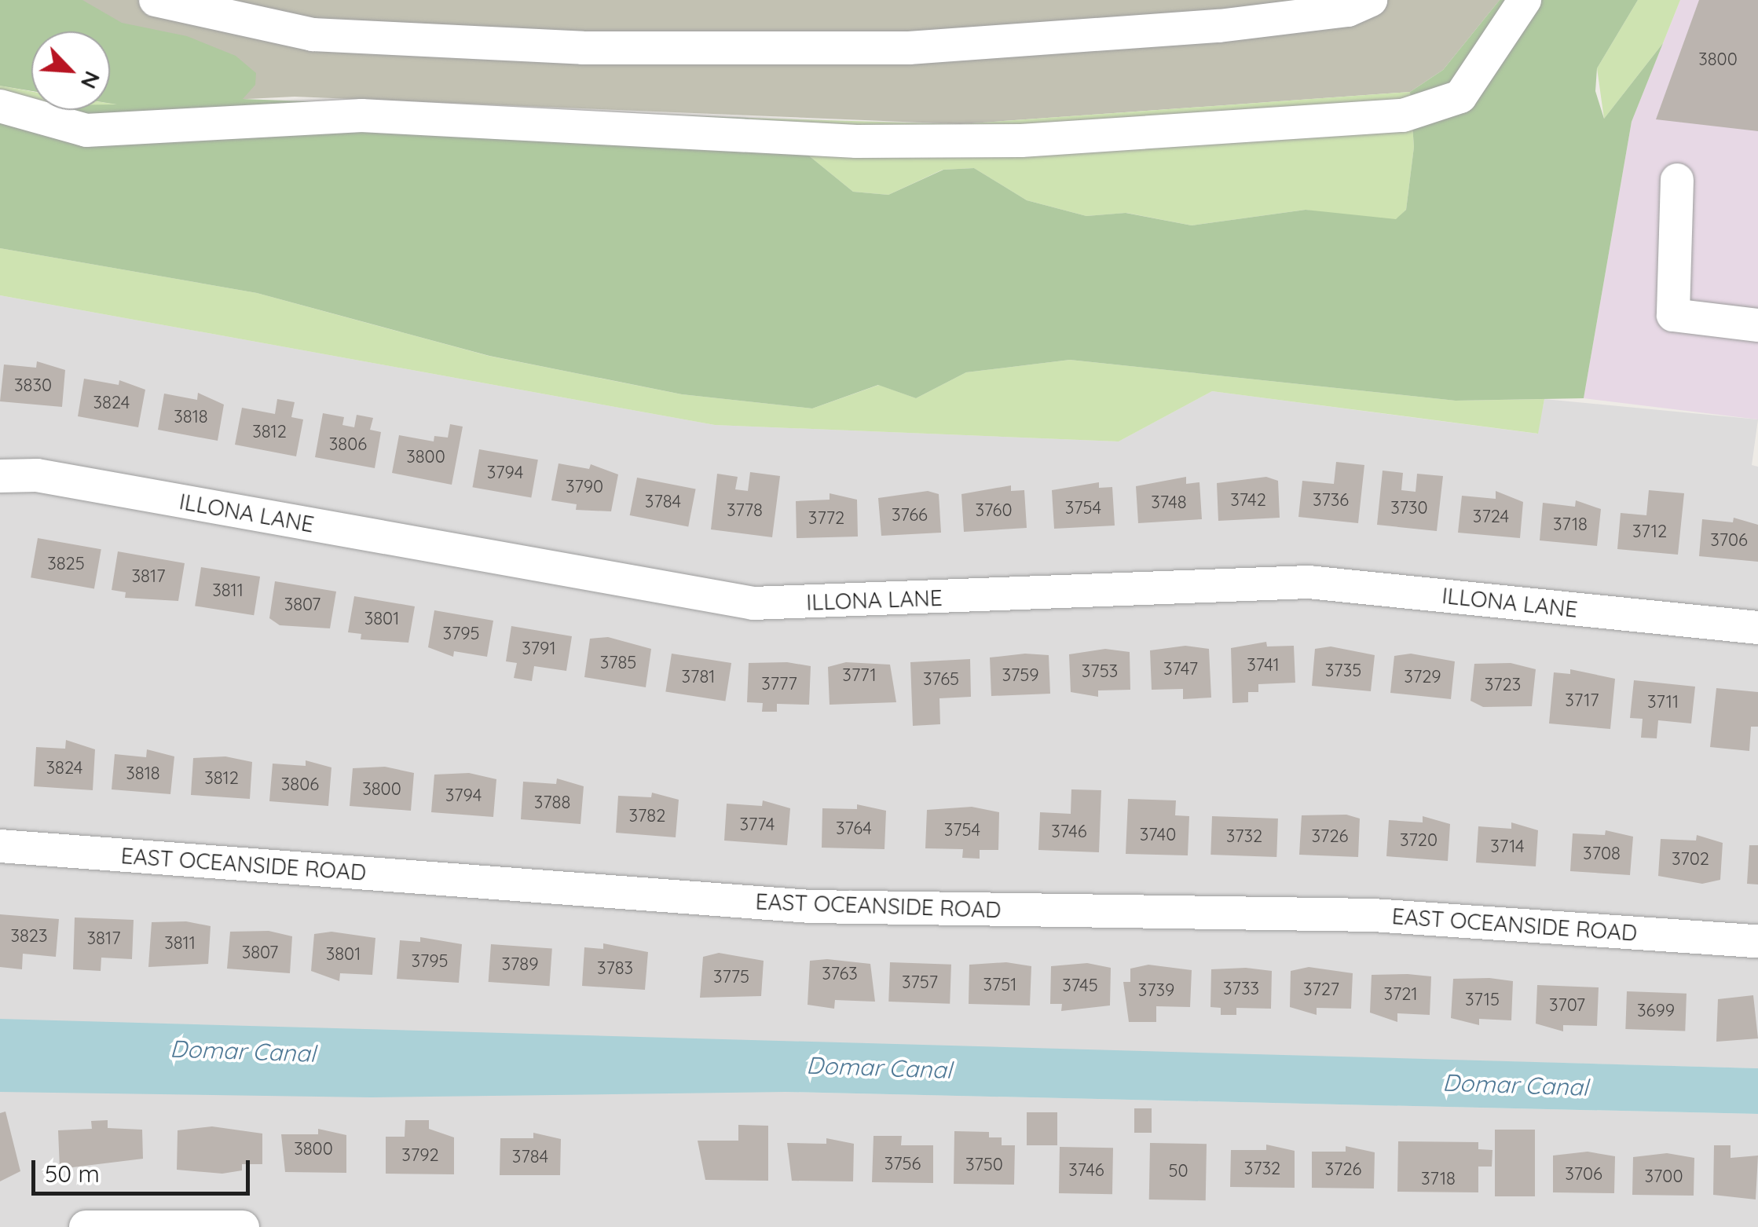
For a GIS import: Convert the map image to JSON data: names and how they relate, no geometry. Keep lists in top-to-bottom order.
{
  "streets": {
    "street": ["ILLONA LANE", "EAST OCEANSIDE ROAD"]
  },
  "water": ["Domar Canal"],
  "house_numbers": [
    "3800",
    "3830",
    "3824",
    "3818",
    "3812",
    "3806",
    "3800",
    "3794",
    "3790",
    "3742",
    "3736",
    "3784",
    "3748",
    "3754",
    "3730",
    "3778",
    "3760",
    "3766",
    "3724",
    "3772",
    "3718",
    "3712",
    "3706",
    "3825",
    "3817",
    "3811",
    "3807",
    "3801",
    "3795",
    "3791",
    "3785",
    "3741",
    "3747",
    "3735",
    "3753",
    "3771",
    "3759",
    "3781",
    "3729",
    "3765",
    "3777",
    "3723",
    "3717",
    "3711",
    "3824",
    "3818",
    "3812",
    "3806",
    "3800",
    "3794",
    "3788",
    "3782",
    "3774",
    "3764",
    "3754",
    "3746",
    "3740",
    "3732",
    "3726",
    "3720",
    "3714",
    "3708",
    "3702",
    "3823",
    "3817",
    "3811",
    "3807",
    "3801",
    "3795",
    "3789",
    "3783",
    "3763",
    "3775",
    "3757",
    "3751",
    "3745",
    "3733",
    "3727",
    "3739",
    "3721",
    "3715",
    "3707",
    "3699",
    "3800",
    "3792",
    "3784",
    "3756",
    "3750",
    "3732",
    "3726",
    "3746",
    "50",
    "3706",
    "3700",
    "3718"
  ],
  "scale_bar": "50 m",
  "north": "bottom right"
}
